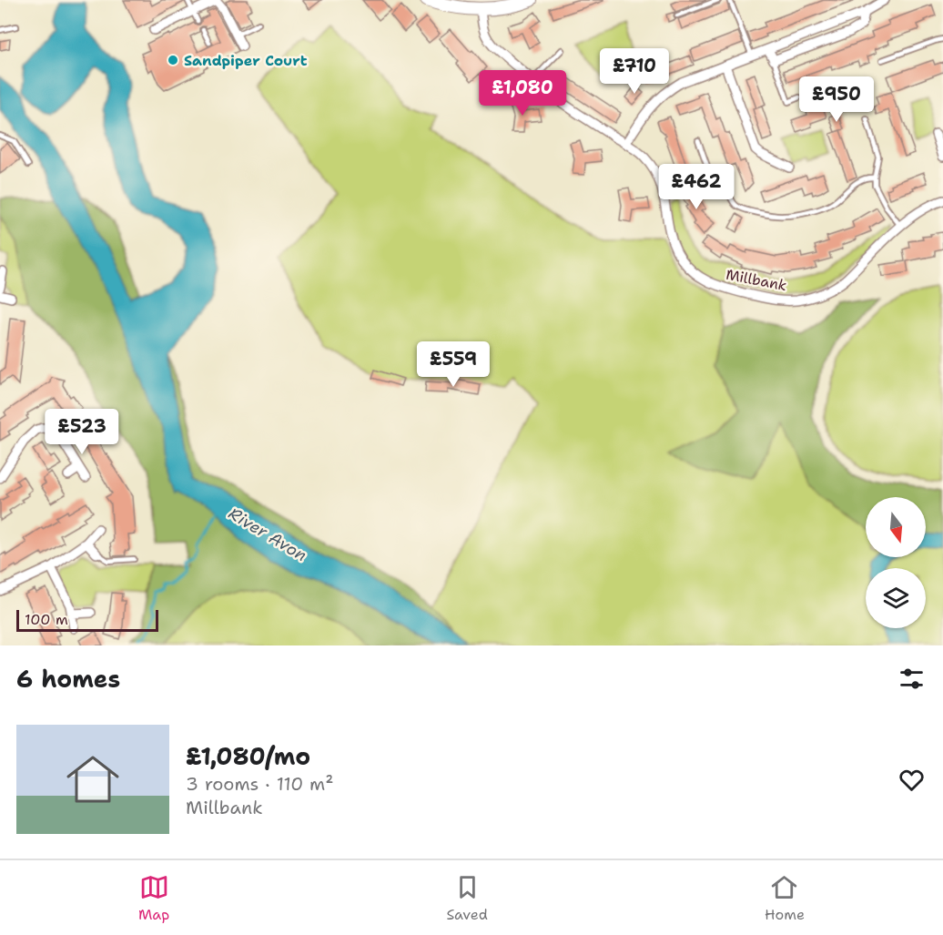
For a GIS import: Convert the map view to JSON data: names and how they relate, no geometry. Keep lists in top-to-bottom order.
{
  "streets": {
    "street": ["Millbank"]
  },
  "water": ["River Avon"],
  "places": ["Sandpiper Court"],
  "scale_bar": "100 m",
  "north": "bottom",
  "page": {
    "price": [
      "£710",
      "£1,080",
      "£950",
      "£462",
      "£559",
      "£523"
    ],
    "scale": "100 m",
    "heading": "6 homes",
    "list": [
      {
        "name": "£1,080/mo",
        "note": "3 rooms · 110 m² · Millbank"
      }
    ],
    "tabs": ["Map", "Saved", "Home"]
  }
}
